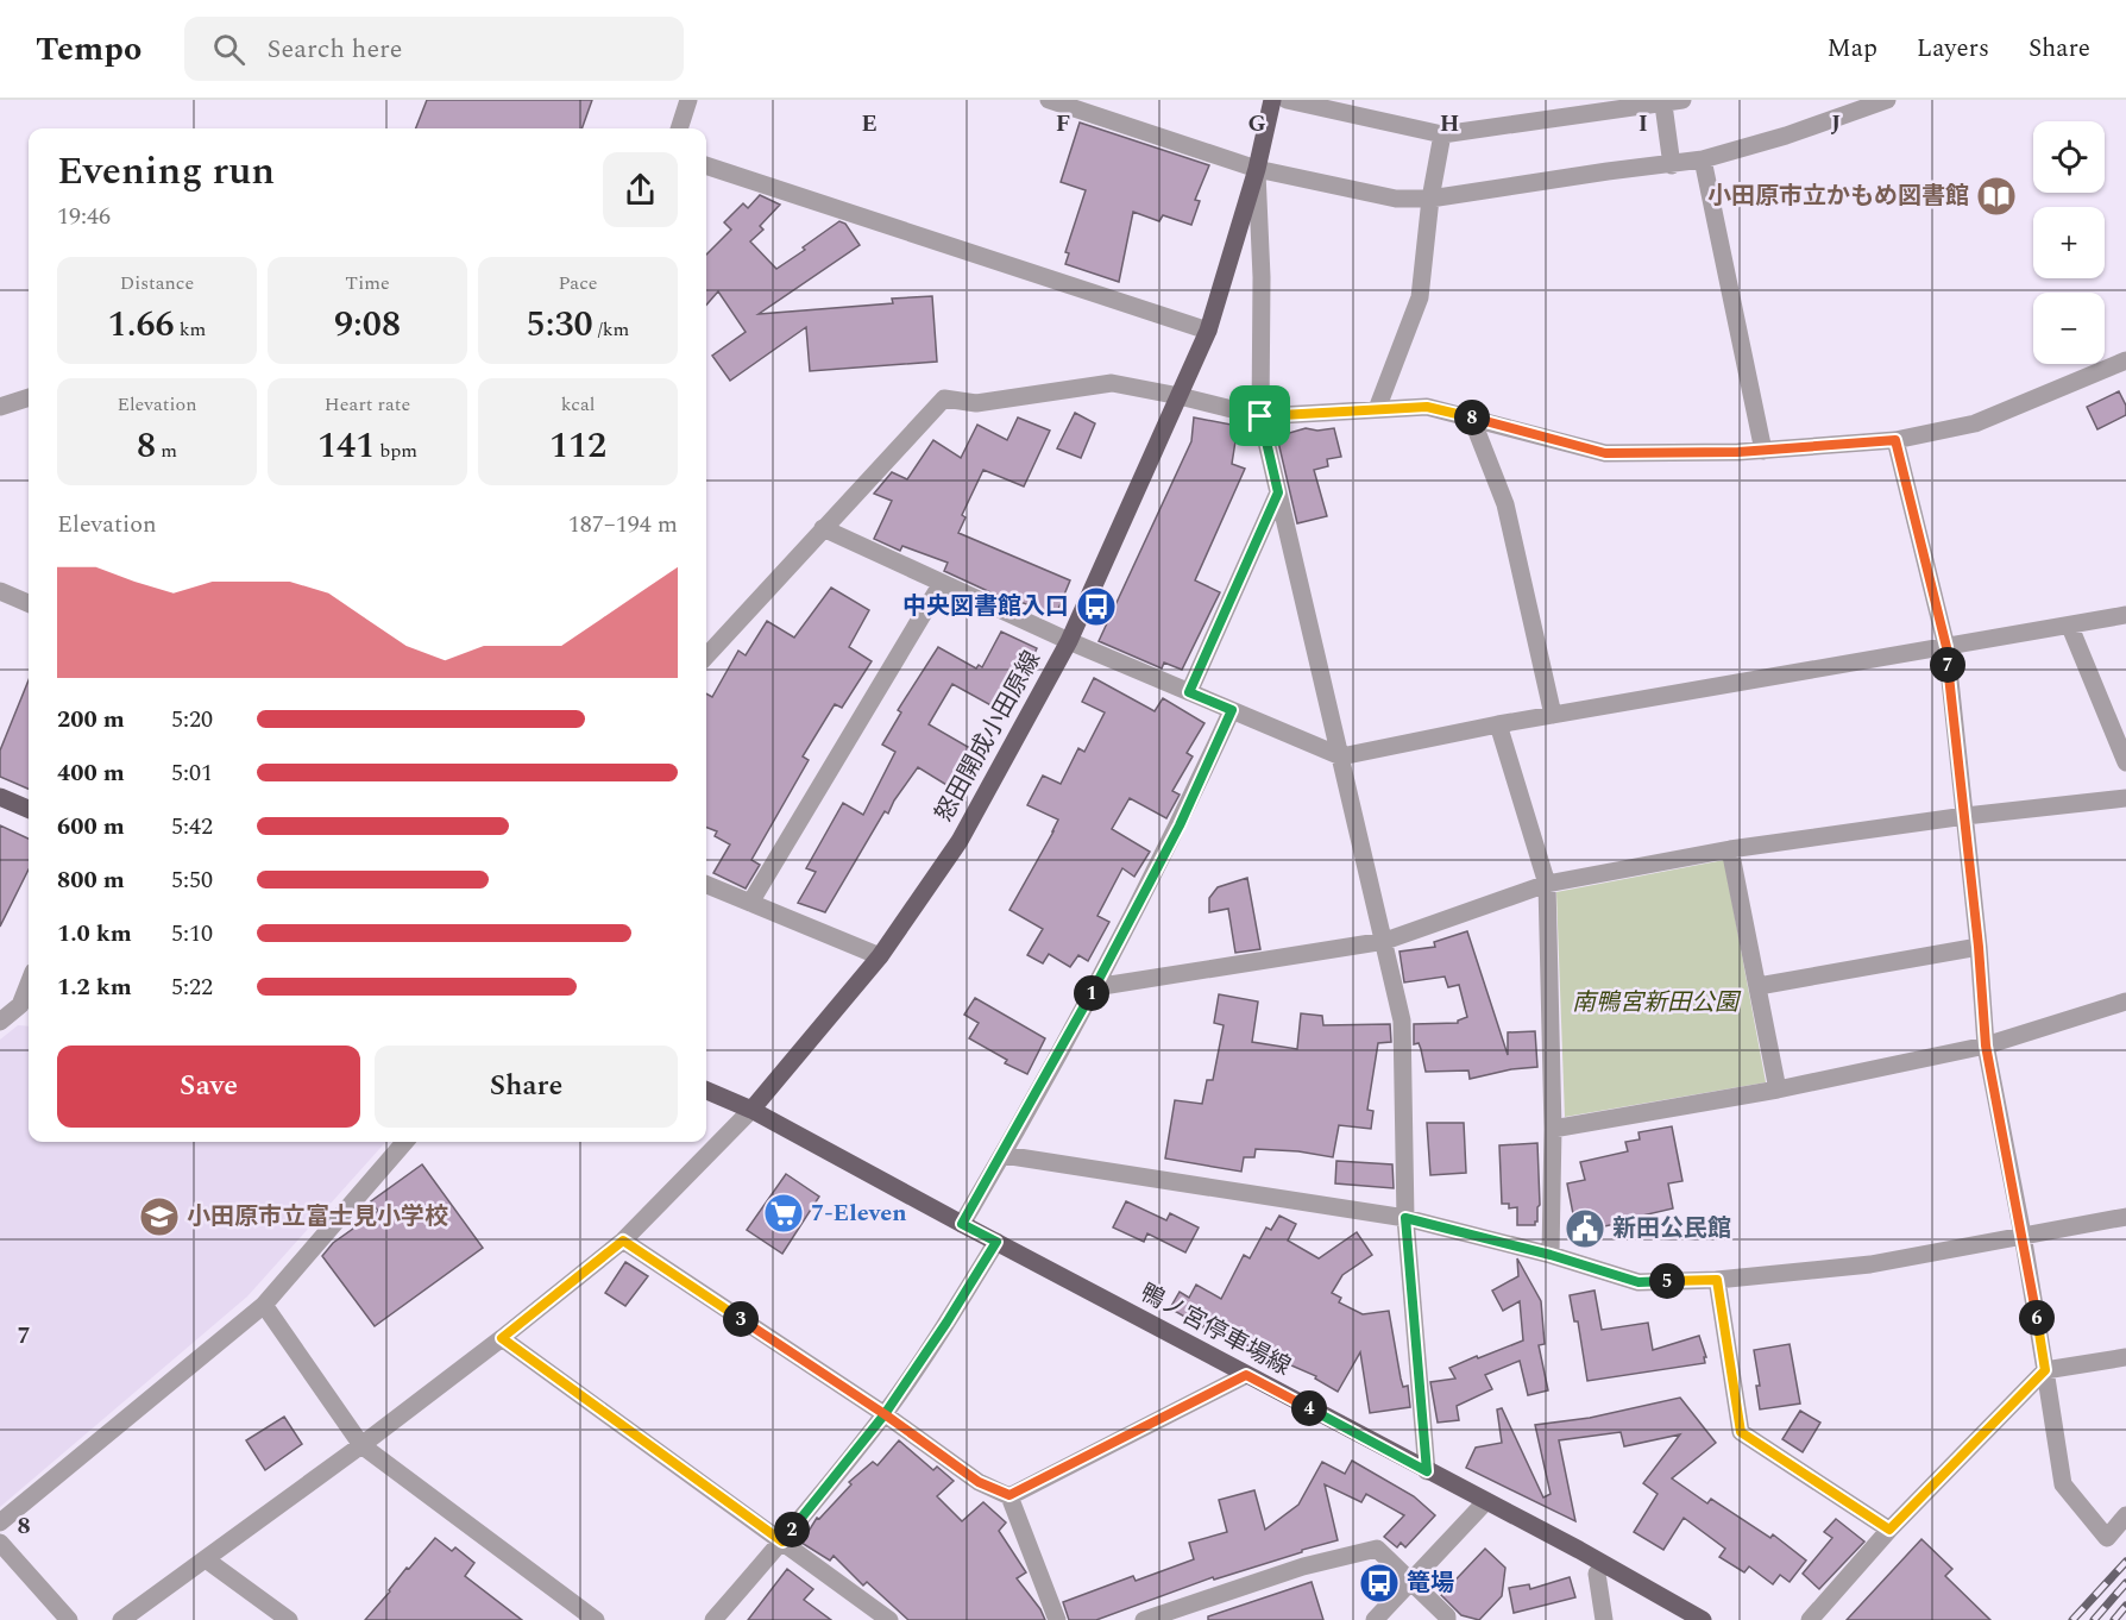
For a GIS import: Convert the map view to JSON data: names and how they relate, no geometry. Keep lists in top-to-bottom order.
{
  "streets": {
    "main road": ["怒田開成小田原線", "鴨ノ宮停車場線"]
  },
  "crossings": [
    ["怒田開成小田原線", "鴨ノ宮停車場線"]
  ],
  "parks": ["南鴨宮新田公園"],
  "places": {
    "library": ["小田原市立かもめ図書館"],
    "bus stop": ["中央図書館入口", "篭場"],
    "supermarket": ["7-Eleven"],
    "school or university": ["小田原市立富士見小学校"],
    "public building": ["新田公民館"]
  },
  "page": {
    "header": "Tempo",
    "search": "Search here",
    "nav": ["Map", "Layers", "Share"],
    "map_buttons": ["+", "−"],
    "heading": ["Evening run", "19:46"],
    "stats": [
      ["Distance", "1.66 km"],
      ["Time", "9:08"],
      ["Pace", "5:30 /km"],
      ["Elevation", "8 m"],
      ["Heart rate", "141 bpm"],
      ["kcal", "112"]
    ],
    "pins": [
      "8",
      "7",
      "1",
      "5",
      "6",
      "3",
      "4",
      "2"
    ],
    "chart": ["Elevation", "187–194 m"],
    "list": [
      {
        "name": "200 m",
        "note": "5:20"
      },
      {
        "name": "400 m",
        "note": "5:01"
      },
      {
        "name": "600 m",
        "note": "5:42"
      },
      {
        "name": "800 m",
        "note": "5:50"
      },
      {
        "name": "1.0 km",
        "note": "5:10"
      },
      {
        "name": "1.2 km",
        "note": "5:22"
      }
    ],
    "buttons": ["Save", "Share"]
  },
  "grid": {
    "columns": [
      "E",
      "F",
      "G",
      "H",
      "I",
      "J"
    ],
    "rows": ["7", "8"]
  }
}
